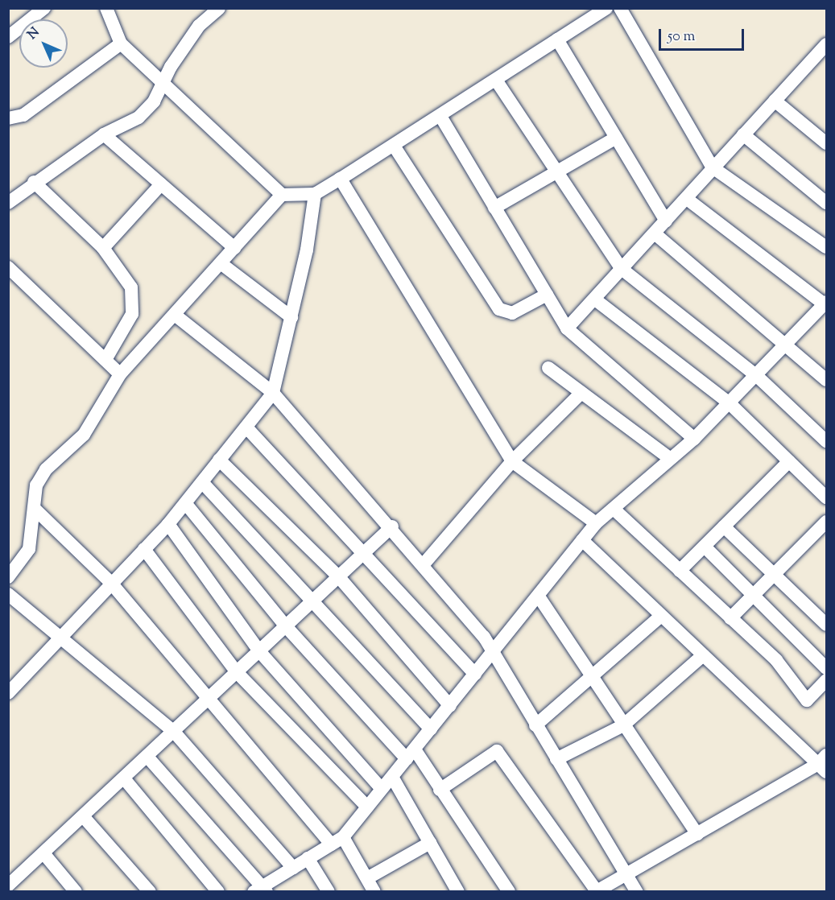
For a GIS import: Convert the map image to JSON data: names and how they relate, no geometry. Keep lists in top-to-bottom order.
{
  "scale_bar": "50 m",
  "north": "top left"
}
